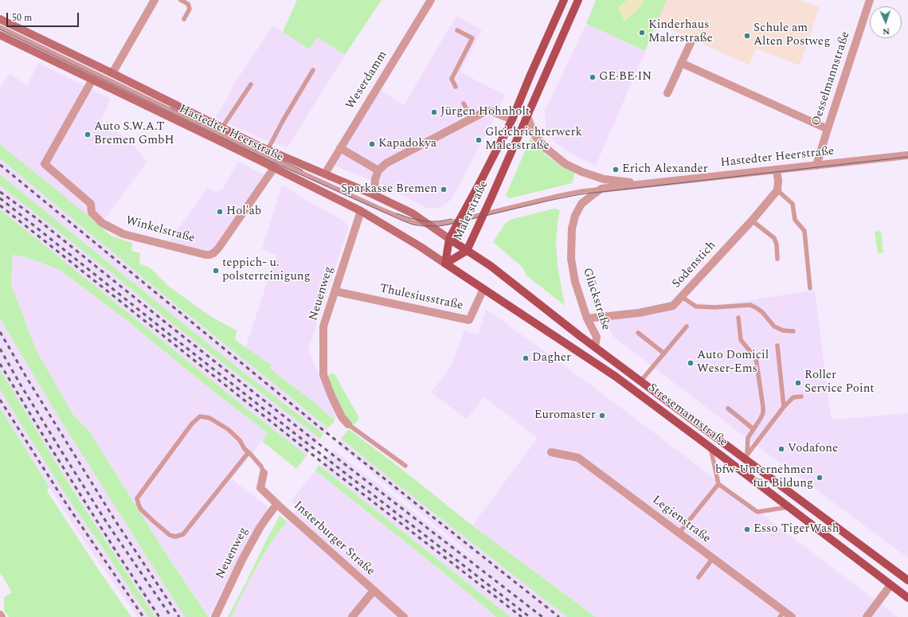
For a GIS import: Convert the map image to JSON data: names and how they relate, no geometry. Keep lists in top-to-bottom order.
{
  "streets": {
    "main road": ["Hastedter Heerstraße", "Malerstraße", "Stresemannstraße"],
    "street": [
      "Oesselmannstraße",
      "Weserdamm",
      "Winkelstraße",
      "Sodenstich",
      "Neuenweg",
      "Thulesiusstraße",
      "Glückstraße",
      "Legienstraße",
      "Insterburger Straße"
    ]
  },
  "crossings": [
    ["Oesselmannstraße", "Hastedter Heerstraße"],
    ["Weserdamm", "Hastedter Heerstraße"],
    ["Hastedter Heerstraße", "Malerstraße"],
    ["Hastedter Heerstraße", "Winkelstraße"],
    ["Hastedter Heerstraße", "Neuenweg"],
    ["Hastedter Heerstraße", "Glückstraße"],
    ["Hastedter Heerstraße", "Stresemannstraße"],
    ["Malerstraße", "Stresemannstraße"],
    ["Sodenstich", "Glückstraße"],
    ["Neuenweg", "Thulesiusstraße"],
    ["Neuenweg", "Insterburger Straße"],
    ["Thulesiusstraße", "Stresemannstraße"],
    ["Glückstraße", "Stresemannstraße"]
  ],
  "places": [
    "Kinderhaus Malerstraße",
    "Schule am Alten Postweg",
    "GE·BE·IN",
    "Jürgen Hohnholt",
    "Auto S.W.A.T Bremen GmbH",
    "Gleichrichterwerk Malerstraße",
    "Kapadokya",
    "Erich Alexander",
    "Sparkasse Bremen",
    "Hol'ab",
    "teppich- u. polsterreinigung",
    "Dagher",
    "Auto Domicil Weser-Ems",
    "Roller Service Point",
    "Euromaster",
    "Vodafone",
    "bfw-Unternehmen für Bildung",
    "Esso TigerWash"
  ],
  "scale_bar": "50 m",
  "north": "bottom"
}
